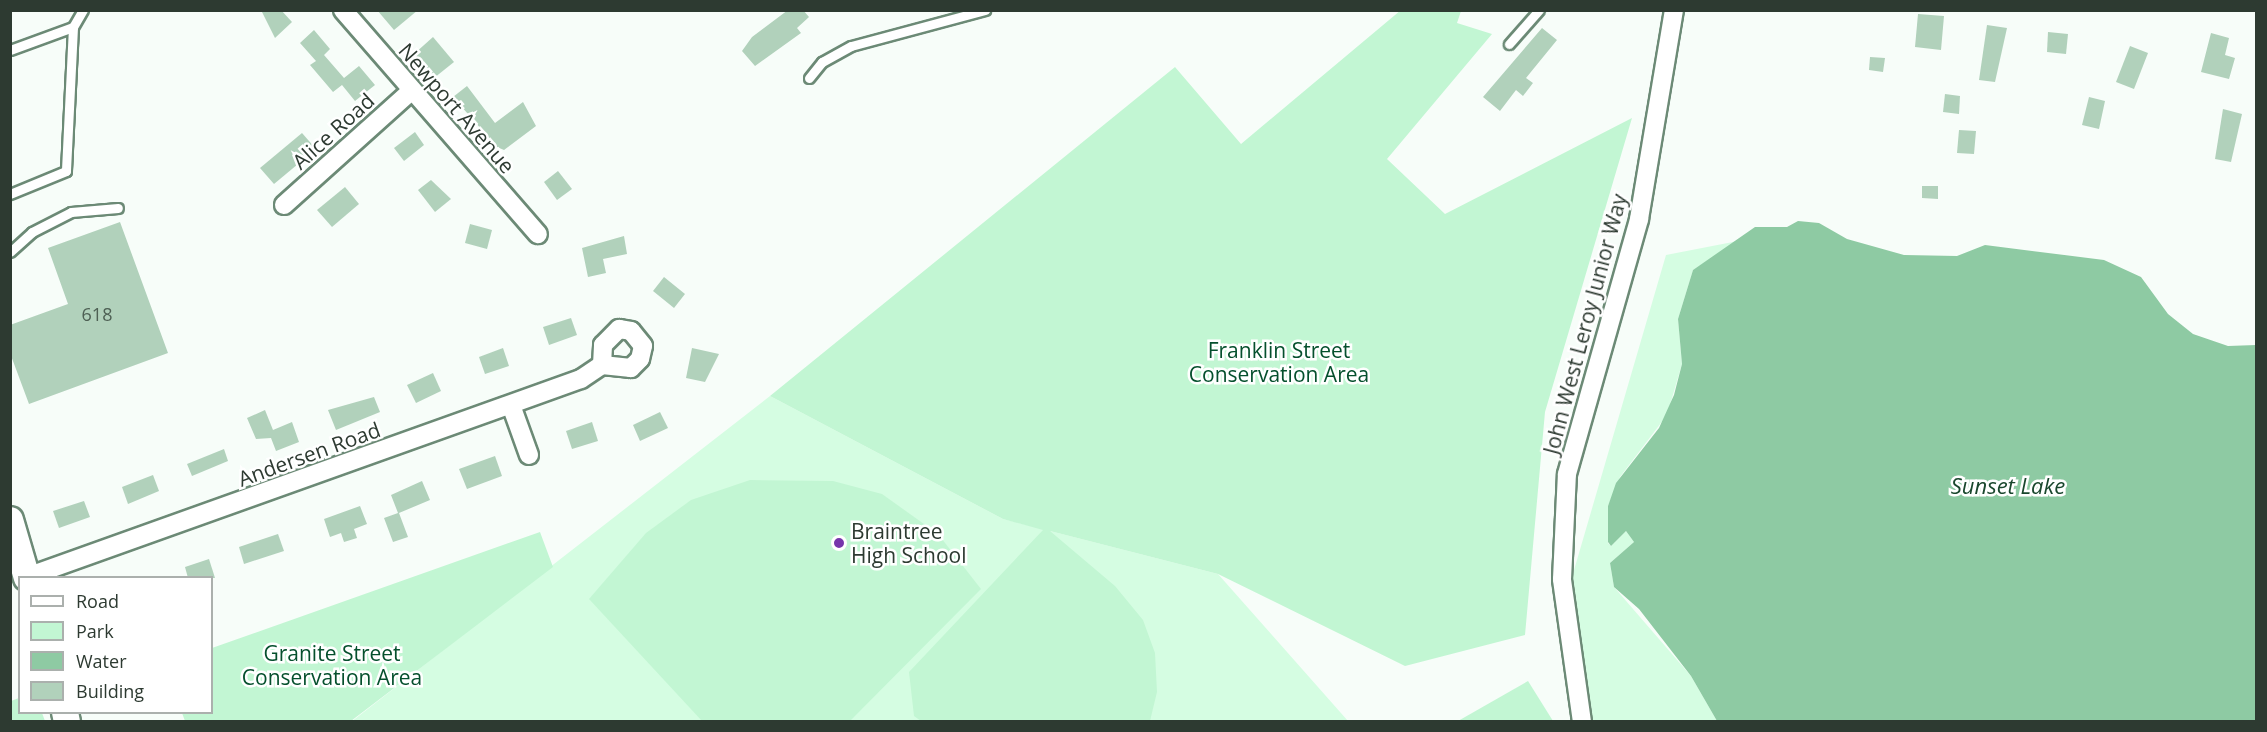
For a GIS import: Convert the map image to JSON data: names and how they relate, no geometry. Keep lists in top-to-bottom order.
{
  "streets": {
    "street": [
      "Newport Avenue",
      "Alice Road",
      "John West Leroy Junior Way",
      "Andersen Road"
    ]
  },
  "crossings": [
    ["Newport Avenue", "Alice Road"]
  ],
  "water": ["Sunset Lake"],
  "parks": ["Franklin Street Conservation Area", "Granite Street Conservation Area"],
  "places": ["Braintree High School"],
  "house_numbers": ["618"],
  "legend": [
    "Road",
    "Park",
    "Water",
    "Building"
  ]
}
